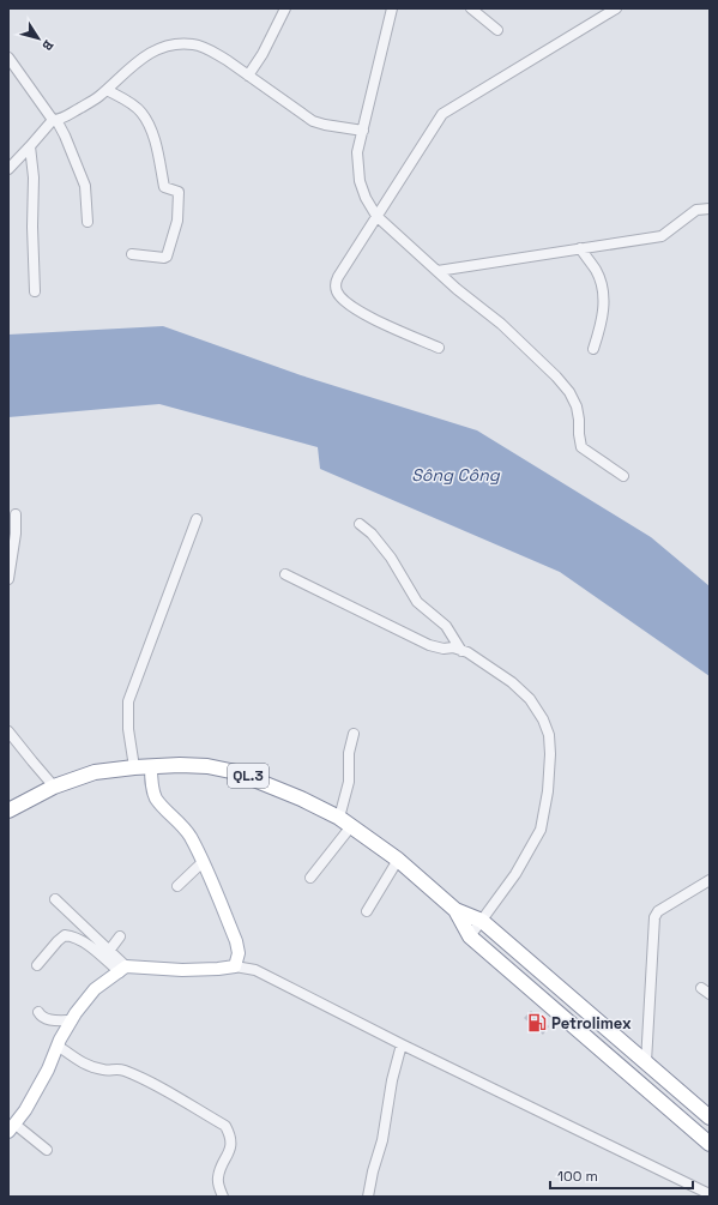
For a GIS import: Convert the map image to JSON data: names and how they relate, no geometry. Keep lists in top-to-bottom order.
{
  "streets": {
    "highway": ["QL.3"]
  },
  "water": ["Sông Công"],
  "places": {
    "fuel station": ["Petrolimex"]
  },
  "scale_bar": "100 m",
  "north": "bottom right"
}
